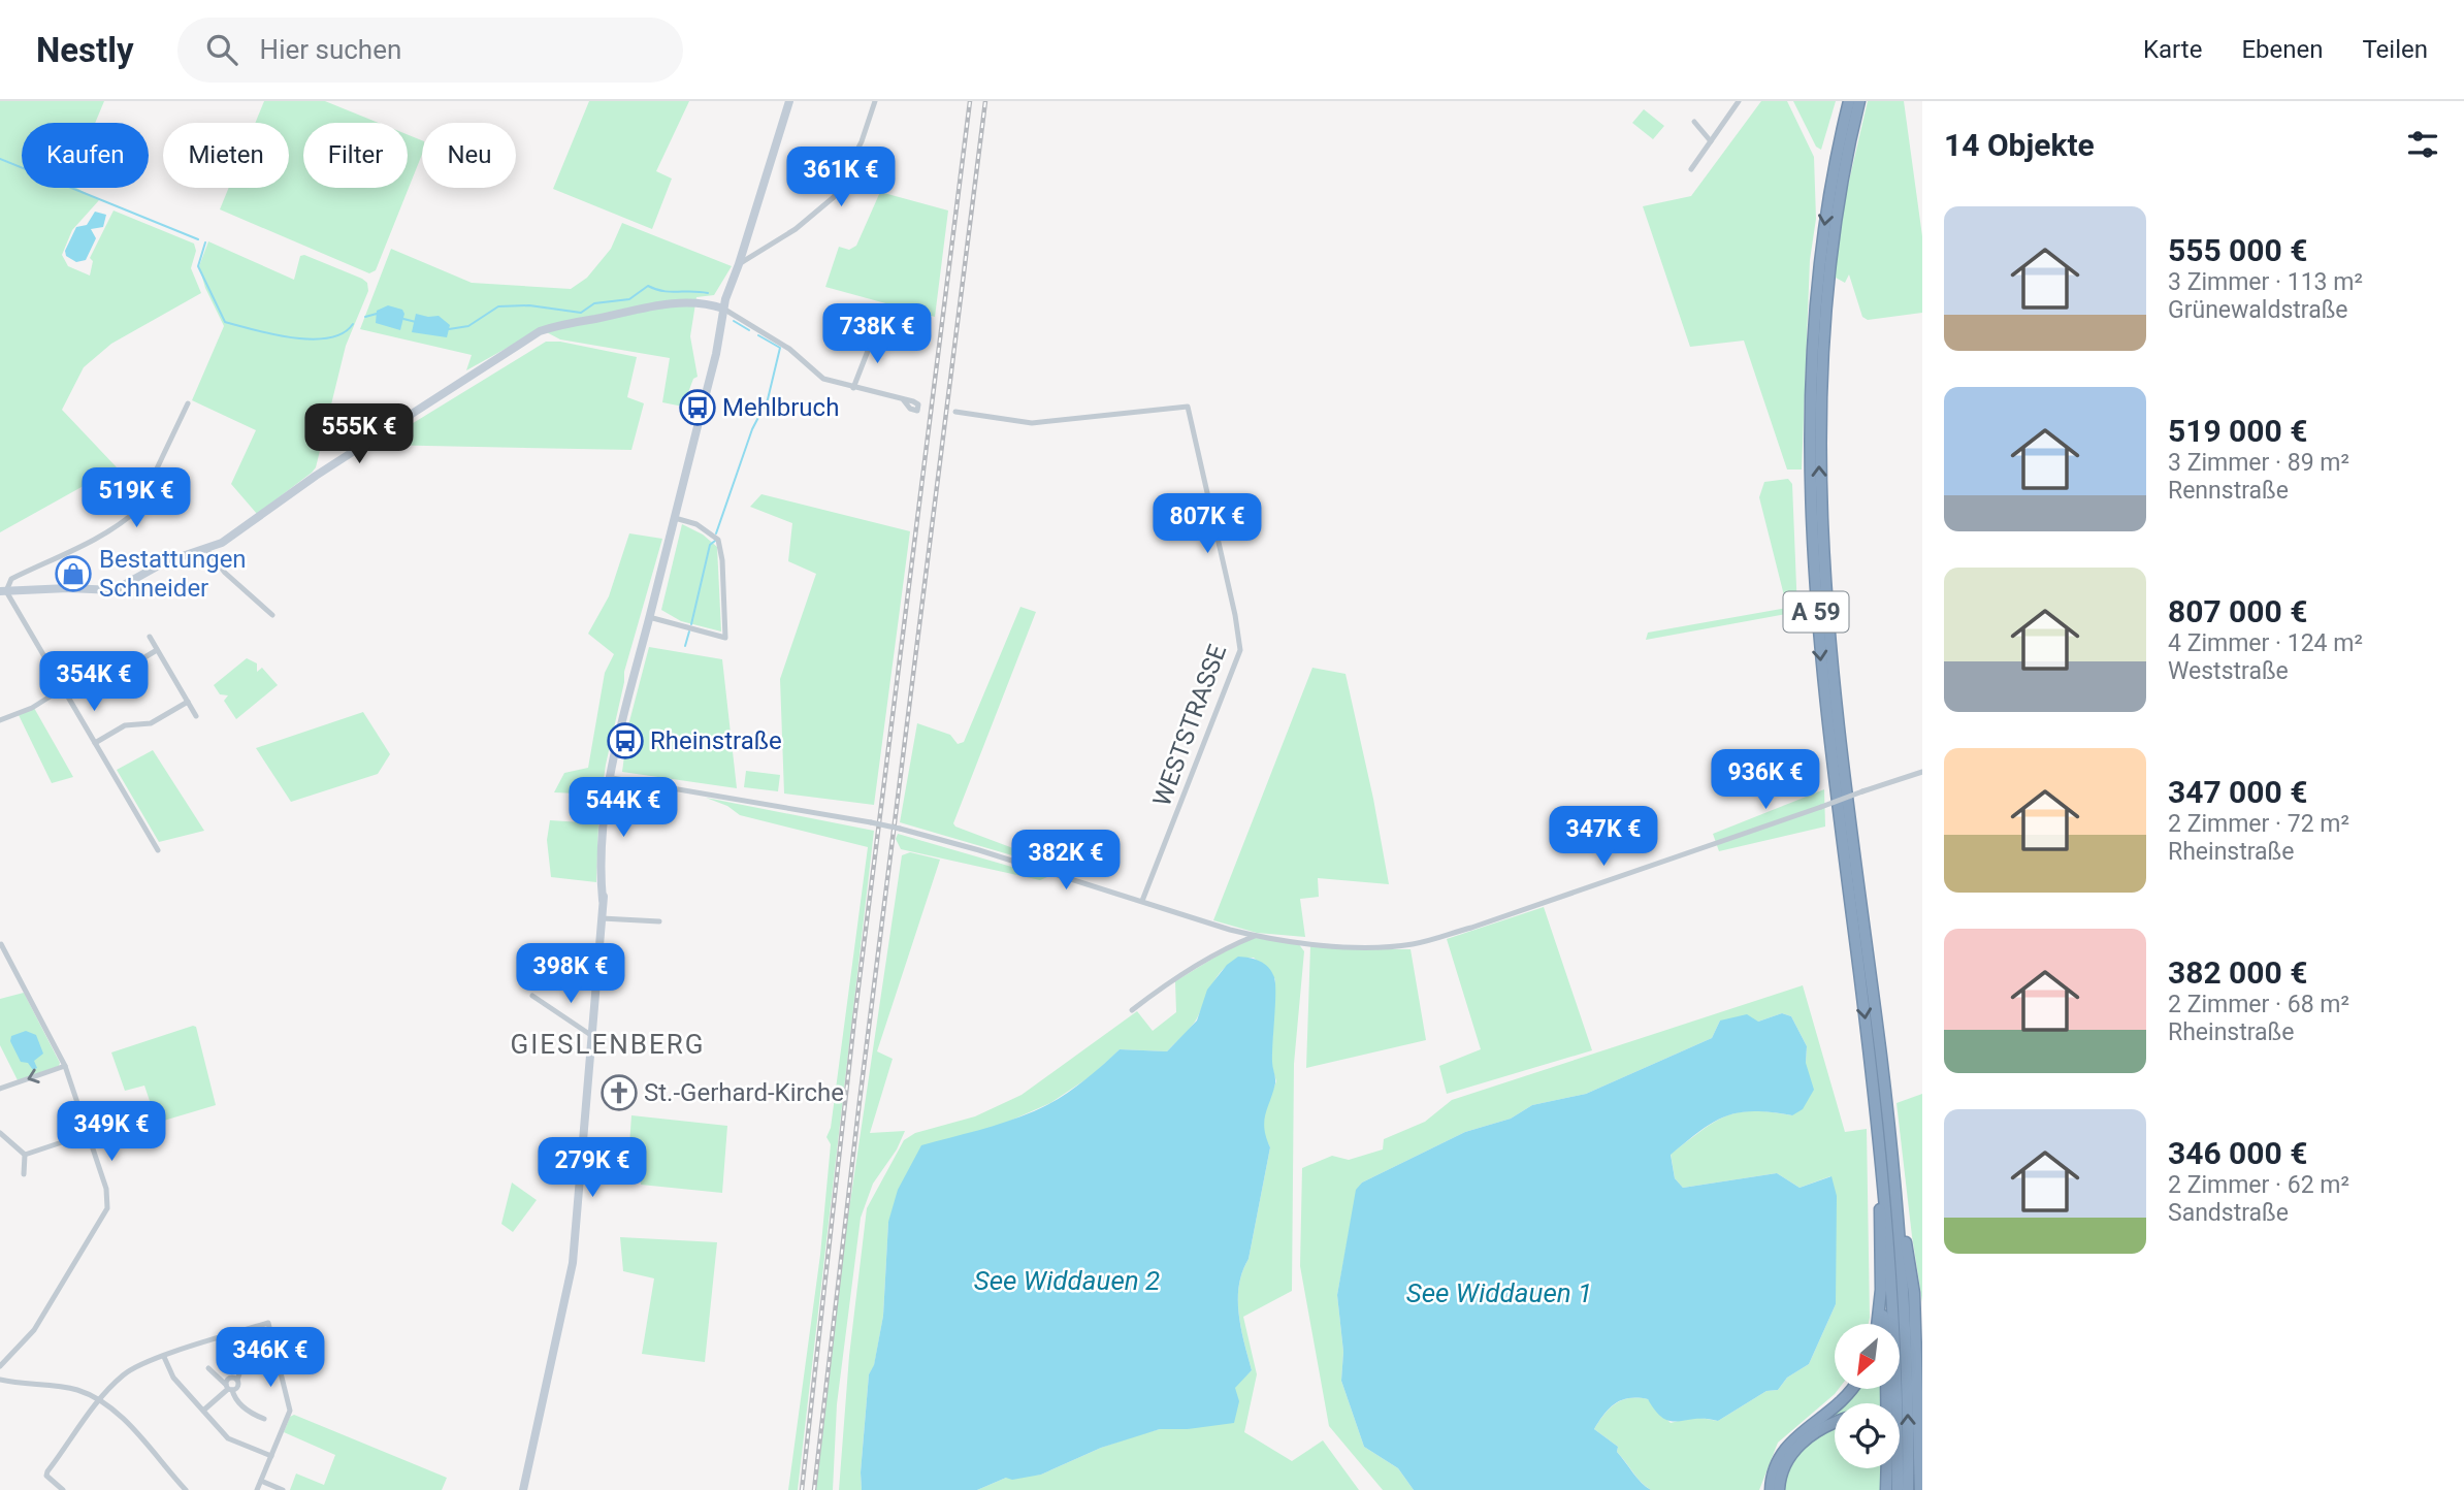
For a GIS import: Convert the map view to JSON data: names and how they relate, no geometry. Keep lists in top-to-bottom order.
{
  "streets": {
    "highway": ["A 59"],
    "street": ["WESTSTRASSE"]
  },
  "districts": ["GIESLENBERG"],
  "water": ["See Widdauen 2", "See Widdauen 1"],
  "places": {
    "bus stop": ["Mehlbruch", "Rheinstraße"],
    "shop": ["Bestattungen Schneider"],
    "church": ["St.-Gerhard-Kirche"]
  },
  "north": "bottom left",
  "page": {
    "header": "Nestly",
    "search": "Hier suchen",
    "nav": ["Karte", "Ebenen", "Teilen"],
    "heading": "14 Objekte",
    "chip": [
      "Kaufen",
      "Mieten",
      "Filter",
      "Neu"
    ],
    "price": [
      "361K €",
      "738K €",
      "555K €",
      "519K €",
      "807K €",
      "354K €",
      "936K €",
      "544K €",
      "347K €",
      "382K €",
      "398K €",
      "349K €",
      "279K €",
      "346K €"
    ],
    "list": [
      {
        "name": "555 000 €",
        "note": "3 Zimmer · 113 m² · Grünewaldstraße"
      },
      {
        "name": "519 000 €",
        "note": "3 Zimmer · 89 m² · Rennstraße"
      },
      {
        "name": "807 000 €",
        "note": "4 Zimmer · 124 m² · Weststraße"
      },
      {
        "name": "347 000 €",
        "note": "2 Zimmer · 72 m² · Rheinstraße"
      },
      {
        "name": "382 000 €",
        "note": "2 Zimmer · 68 m² · Rheinstraße"
      },
      {
        "name": "346 000 €",
        "note": "2 Zimmer · 62 m² · Sandstraße"
      }
    ]
  }
}
